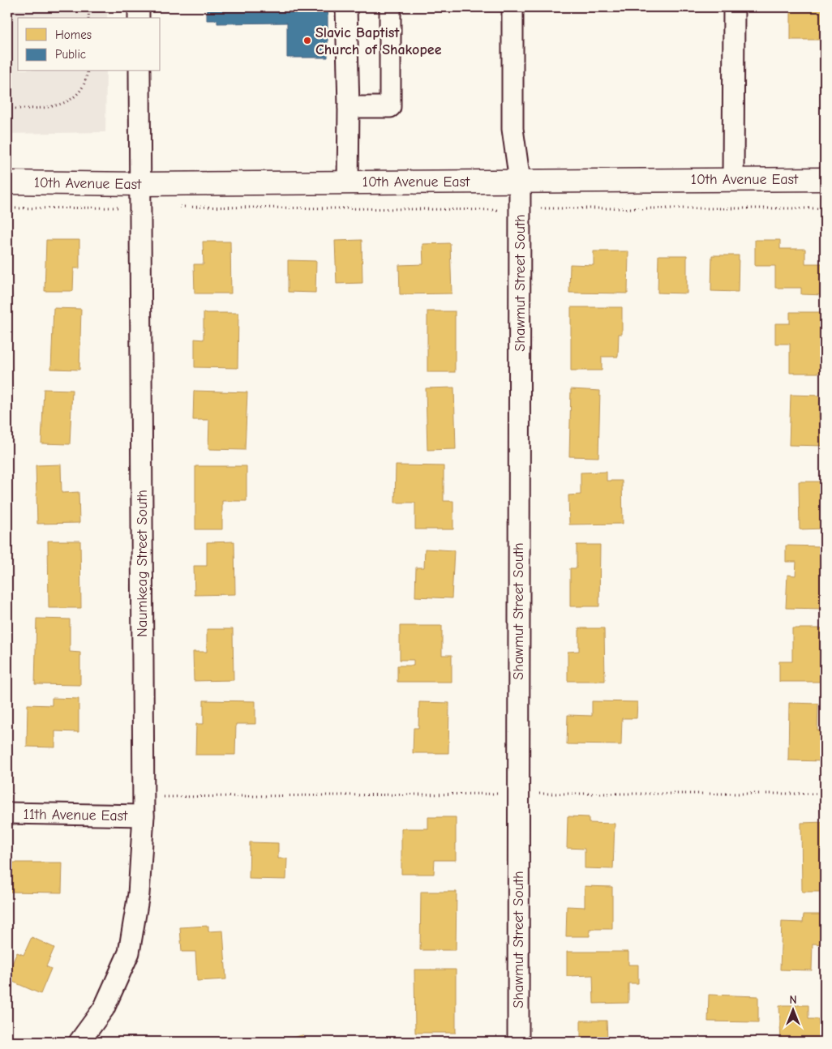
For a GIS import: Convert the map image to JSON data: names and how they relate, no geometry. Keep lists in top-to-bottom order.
{
  "streets": {
    "main road": ["10th Avenue East"],
    "street": ["Shawmut Street South", "Naumkeag Street South", "11th Avenue East"]
  },
  "crossings": [
    ["10th Avenue East", "Shawmut Street South"],
    ["10th Avenue East", "Naumkeag Street South"],
    ["Naumkeag Street South", "11th Avenue East"]
  ],
  "places": ["Slavic Baptist Church of Shakopee"],
  "legend": ["Homes", "Public"],
  "north": "top"
}
